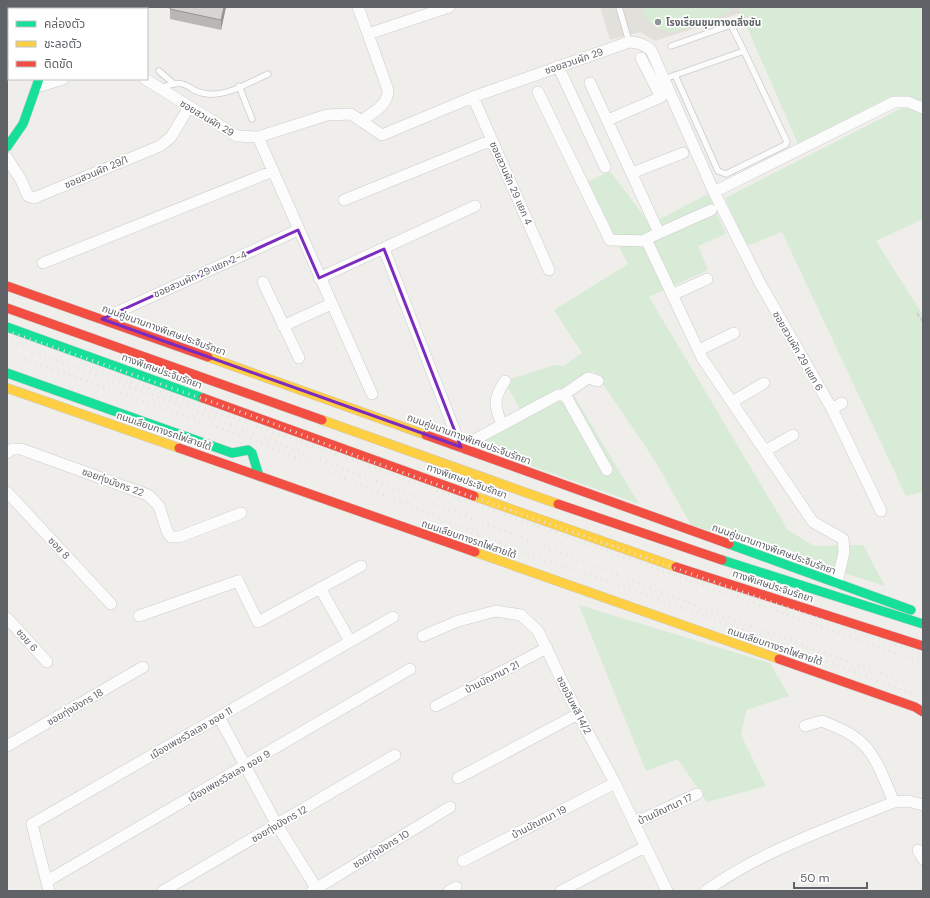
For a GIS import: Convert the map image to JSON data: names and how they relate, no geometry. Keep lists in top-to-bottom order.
{
  "streets": {
    "main road": ["ถนนคู่ขนานทางพิเศษประจิมรัถยา", "ทางพิเศษประจิมรัถยา", "ถนนเลียบทางรถไฟสายใต้"],
    "street": [
      "ซอยสวนผัก 29",
      "ซอยสวนผัก 29/1",
      "ซอยสวนผัก 29 แยก 4",
      "ซอยสวนผัก 29 แยก 2-4",
      "ซอยสวนผัก 29 แยก 6",
      "ซอยทุ่งมังกร 22",
      "ซอย 8",
      "ซอย 6",
      "บ้านมัณฑนา 21",
      "ซอยฉิมพลี 14/2",
      "ซอยทุ่งมังกร 18",
      "เมืองเพชรวิลเลจ ซอย 11",
      "เมืองเพชรวิลเลจ ซอย 9",
      "บ้านมัณฑนา 17",
      "บ้านมัณฑนา 19",
      "ซอยทุ่งมังกร 12",
      "ซอยทุ่งมังกร 10"
    ]
  },
  "crossings": [
    ["ซอยสวนผัก 29", "ซอยสวนผัก 29/1"],
    ["ซอยสวนผัก 29", "ซอยสวนผัก 29 แยก 4"],
    ["ซอยสวนผัก 29 แยก 2-4", "ถนนคู่ขนานทางพิเศษประจิมรัถยา"],
    ["บ้านมัณฑนา 21", "ซอยฉิมพลี 14/2"],
    ["ซอยฉิมพลี 14/2", "บ้านมัณฑนา 17"],
    ["ซอยฉิมพลี 14/2", "บ้านมัณฑนา 19"],
    ["เมืองเพชรวิลเลจ ซอย 11", "เมืองเพชรวิลเลจ ซอย 9"]
  ],
  "places": ["โรงเรียนชุมทางตลิ่งชัน"],
  "legend": ["คล่องตัว", "ชะลอตัว", "ติดขัด"],
  "scale_bar": "50 m"
}
